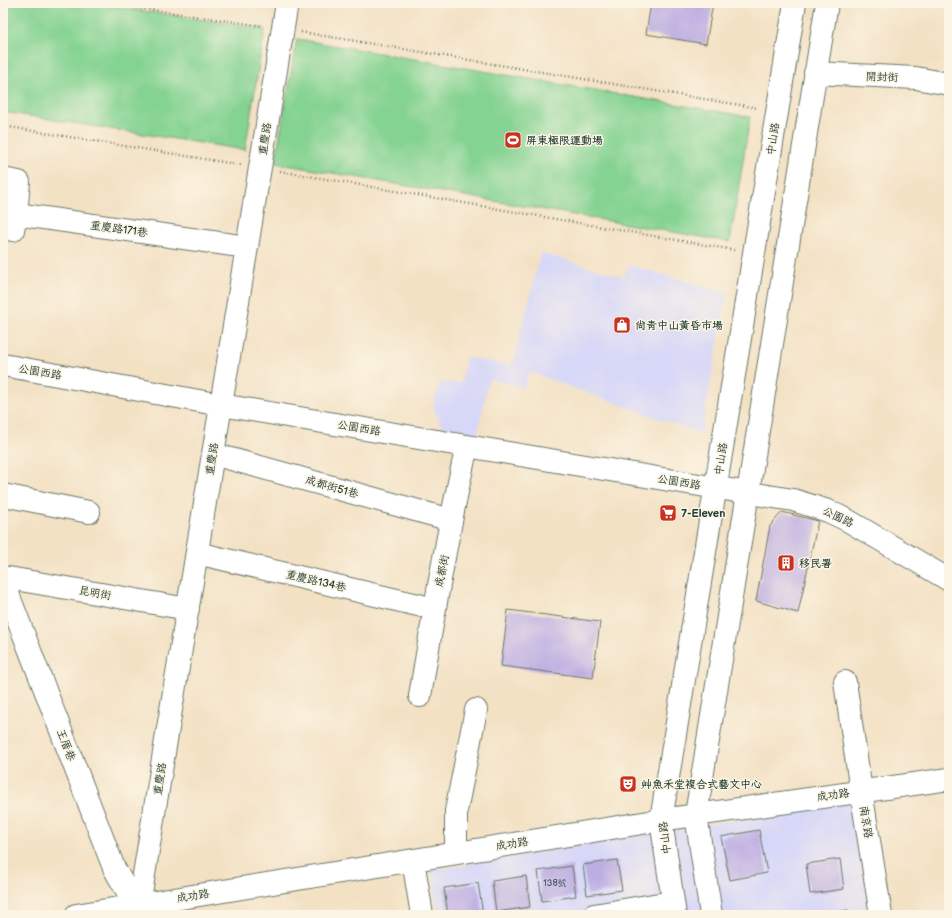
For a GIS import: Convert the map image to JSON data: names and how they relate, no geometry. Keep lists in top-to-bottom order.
{
  "streets": {
    "street": [
      "開封街",
      "重慶路",
      "中山路",
      "重慶路171巷",
      "公園西路",
      "成都街51巷",
      "公園路",
      "成都街",
      "重慶路134巷",
      "昆明街",
      "王厝巷",
      "成功路",
      "南京路"
    ]
  },
  "crossings": [
    ["重慶路", "重慶路171巷"],
    ["重慶路", "公園西路"],
    ["重慶路", "成都街51巷"],
    ["重慶路", "重慶路134巷"],
    ["重慶路", "昆明街"],
    ["重慶路", "王厝巷"],
    ["重慶路", "成功路"],
    ["中山路", "公園西路"],
    ["中山路", "公園路"],
    ["中山路", "成功路"],
    ["公園西路", "公園路"],
    ["公園西路", "成都街"],
    ["成都街51巷", "成都街"],
    ["成都街", "重慶路134巷"],
    ["王厝巷", "成功路"],
    ["成功路", "南京路"]
  ],
  "places": {
    "sports": ["屏東極限運動場"],
    "shop": ["尚青中山黃昏市場"],
    "supermarket": ["7-Eleven"],
    "building": ["移民署"],
    "theatre": ["艸魚禾堂複合式藝文中心"]
  },
  "house_numbers": ["138號"]
}
